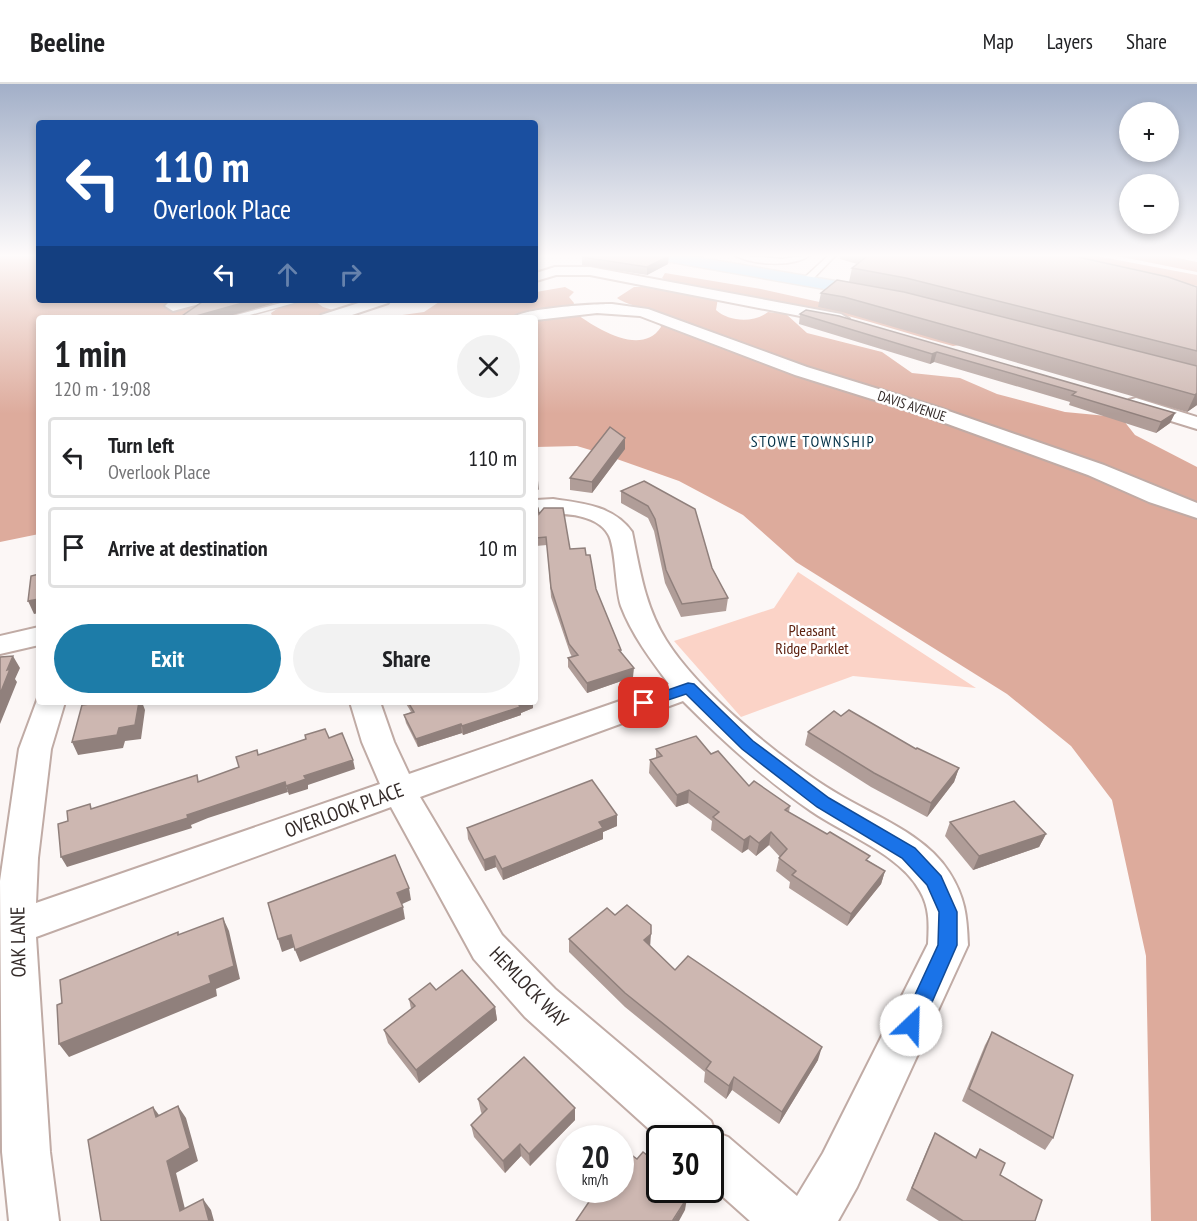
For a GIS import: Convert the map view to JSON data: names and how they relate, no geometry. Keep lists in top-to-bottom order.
{
  "streets": {
    "street": [
      "DAVIS AVENUE",
      "OVERLOOK PLACE",
      "OAK LANE",
      "HEMLOCK WAY"
    ]
  },
  "crossings": [
    ["OVERLOOK PLACE", "OAK LANE"],
    ["OVERLOOK PLACE", "HEMLOCK WAY"]
  ],
  "districts": ["STOWE TOWNSHIP"],
  "parks": ["Pleasant Ridge Parklet"],
  "page": {
    "header": "Beeline",
    "nav": ["Map", "Layers", "Share"],
    "map_buttons": ["+", "−"],
    "turn": ["110 m", "Overlook Place"],
    "heading": ["1 min", "120 m · 19:08"],
    "list": [
      {
        "name": "Turn left",
        "note": "Overlook Place",
        "value": "110 m"
      },
      {
        "name": "Arrive at destination",
        "value": "10 m"
      }
    ],
    "buttons": ["Exit", "Share"],
    "speed": "20 km/h",
    "limit": "30"
  }
}
